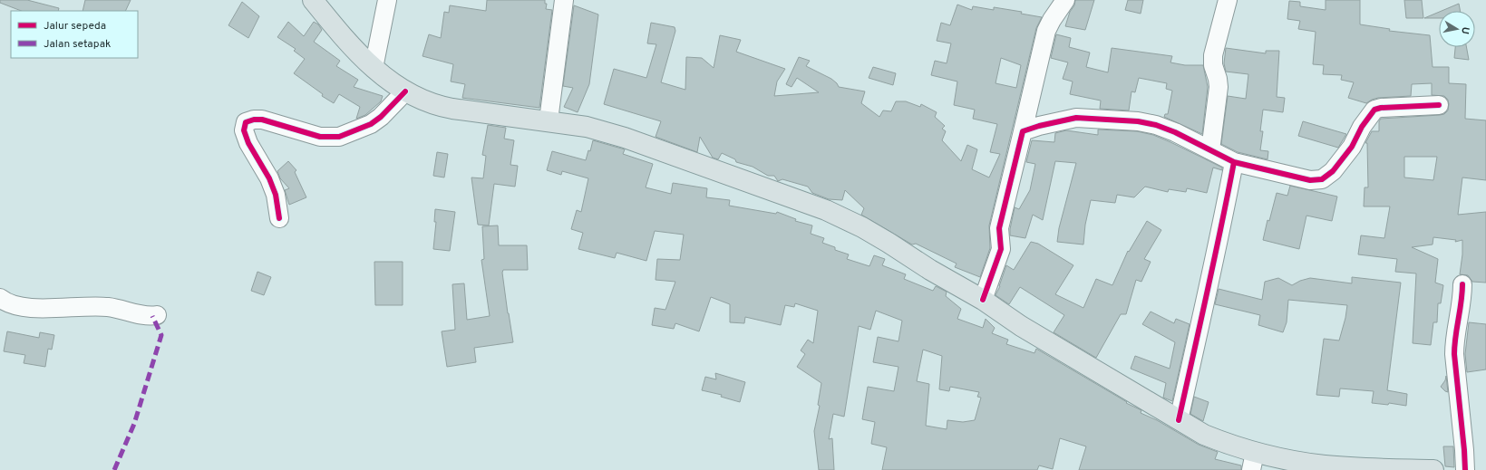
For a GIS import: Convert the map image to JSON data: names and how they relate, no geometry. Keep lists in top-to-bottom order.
{
  "legend": ["Jalur sepeda", "Jalan setapak"],
  "north": "right"
}
